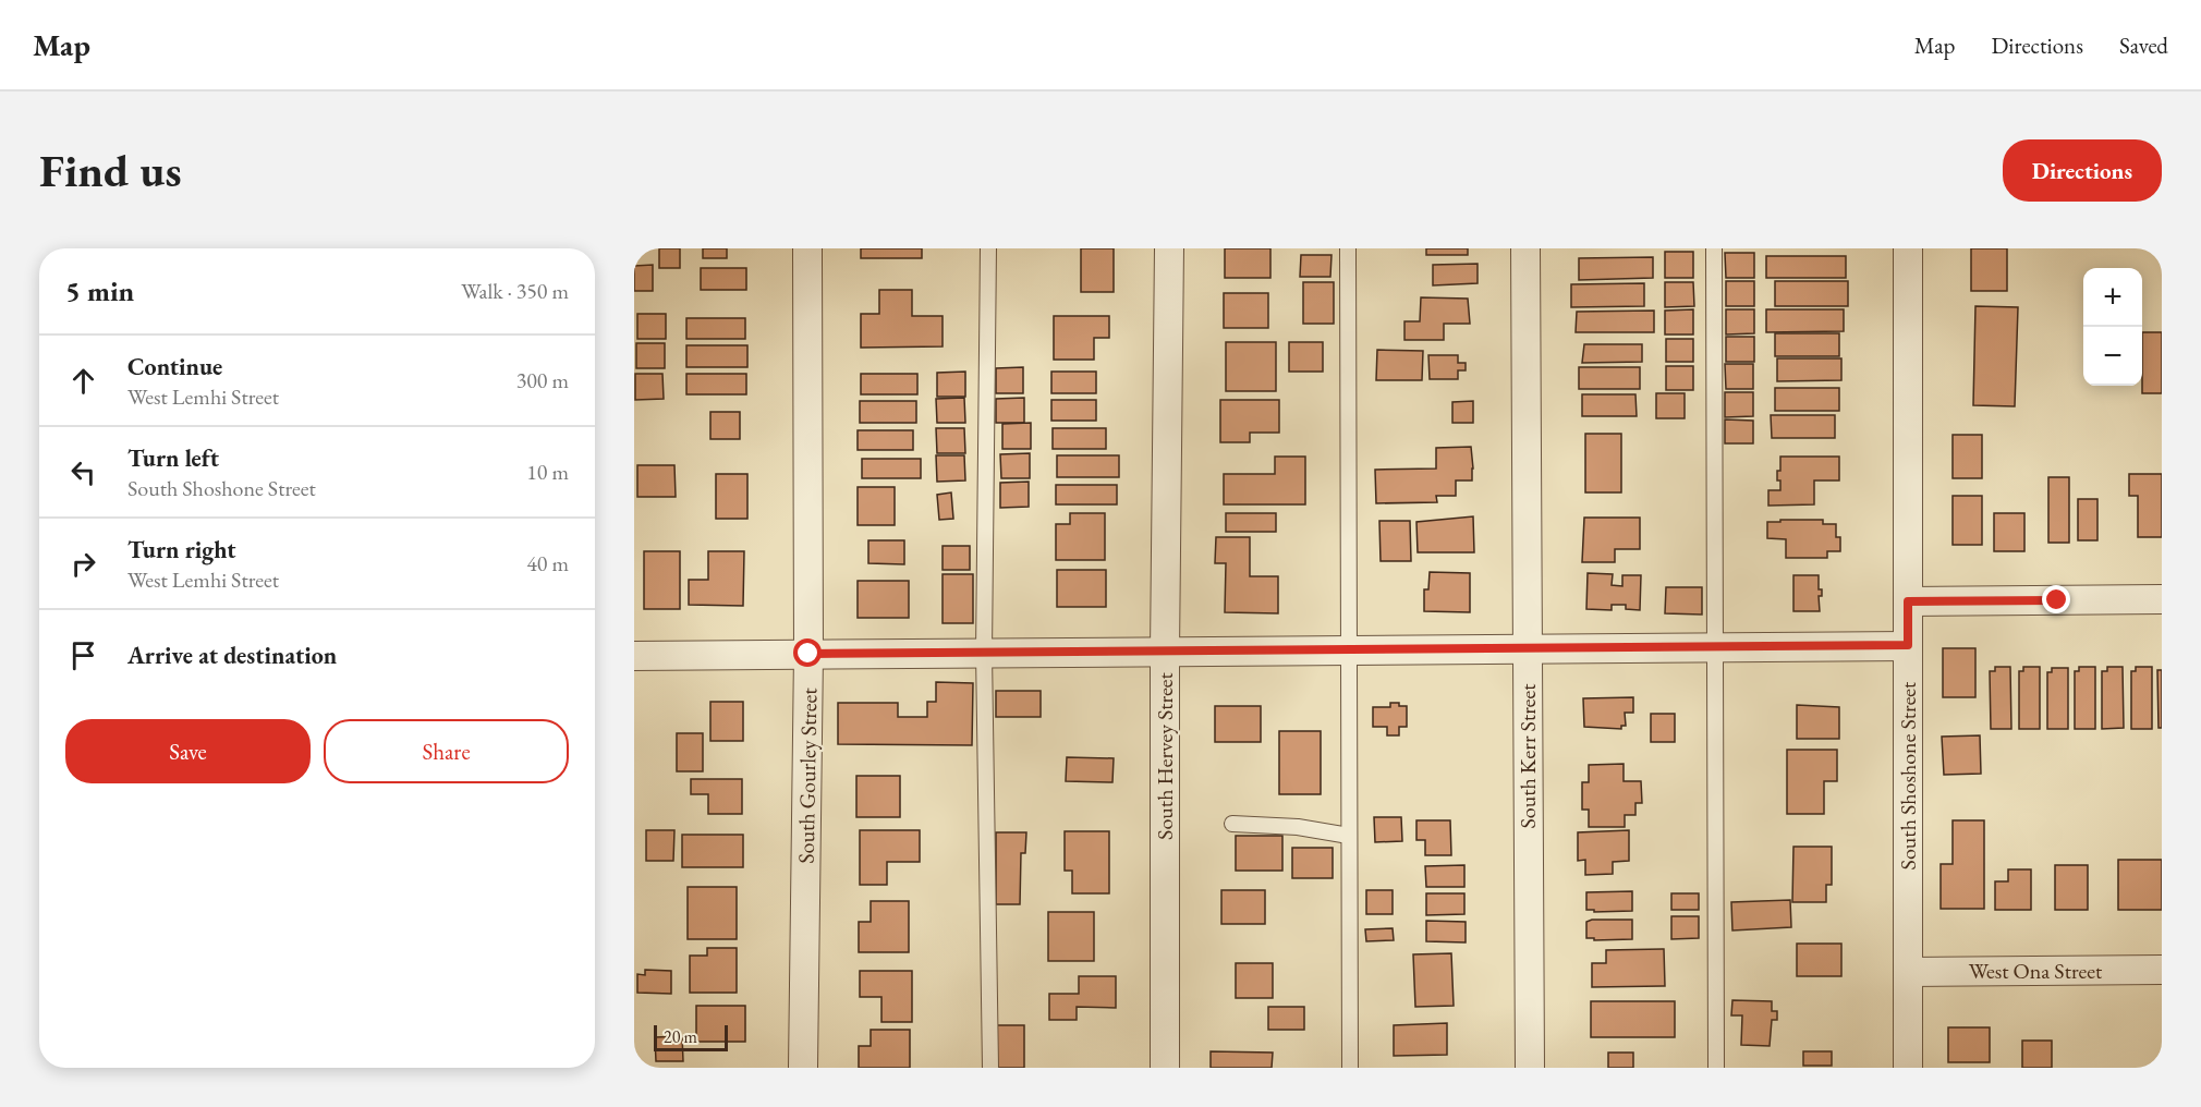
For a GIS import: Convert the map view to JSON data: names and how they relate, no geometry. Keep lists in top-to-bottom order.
{
  "streets": {
    "street": [
      "South Hervey Street",
      "South Kerr Street",
      "South Gourley Street",
      "South Shoshone Street",
      "West Ona Street"
    ]
  },
  "crossings": [
    ["South Shoshone Street", "West Ona Street"]
  ],
  "scale_bar": "20 m",
  "page": {
    "header": "Map",
    "nav": ["Map", "Directions", "Saved"],
    "buttons": [
      "Directions",
      ["Save", "Share"]
    ],
    "title": "Find us",
    "heading": ["5 min", "Walk · 350 m"],
    "map_buttons": ["+", "−"],
    "list": [
      ["Continue", "West Lemhi Street", "300 m"],
      ["Turn left", "South Shoshone Street", "10 m"],
      ["Turn right", "West Lemhi Street", "40 m"],
      "Arrive at destination"
    ],
    "scale": "20 m"
  }
}
